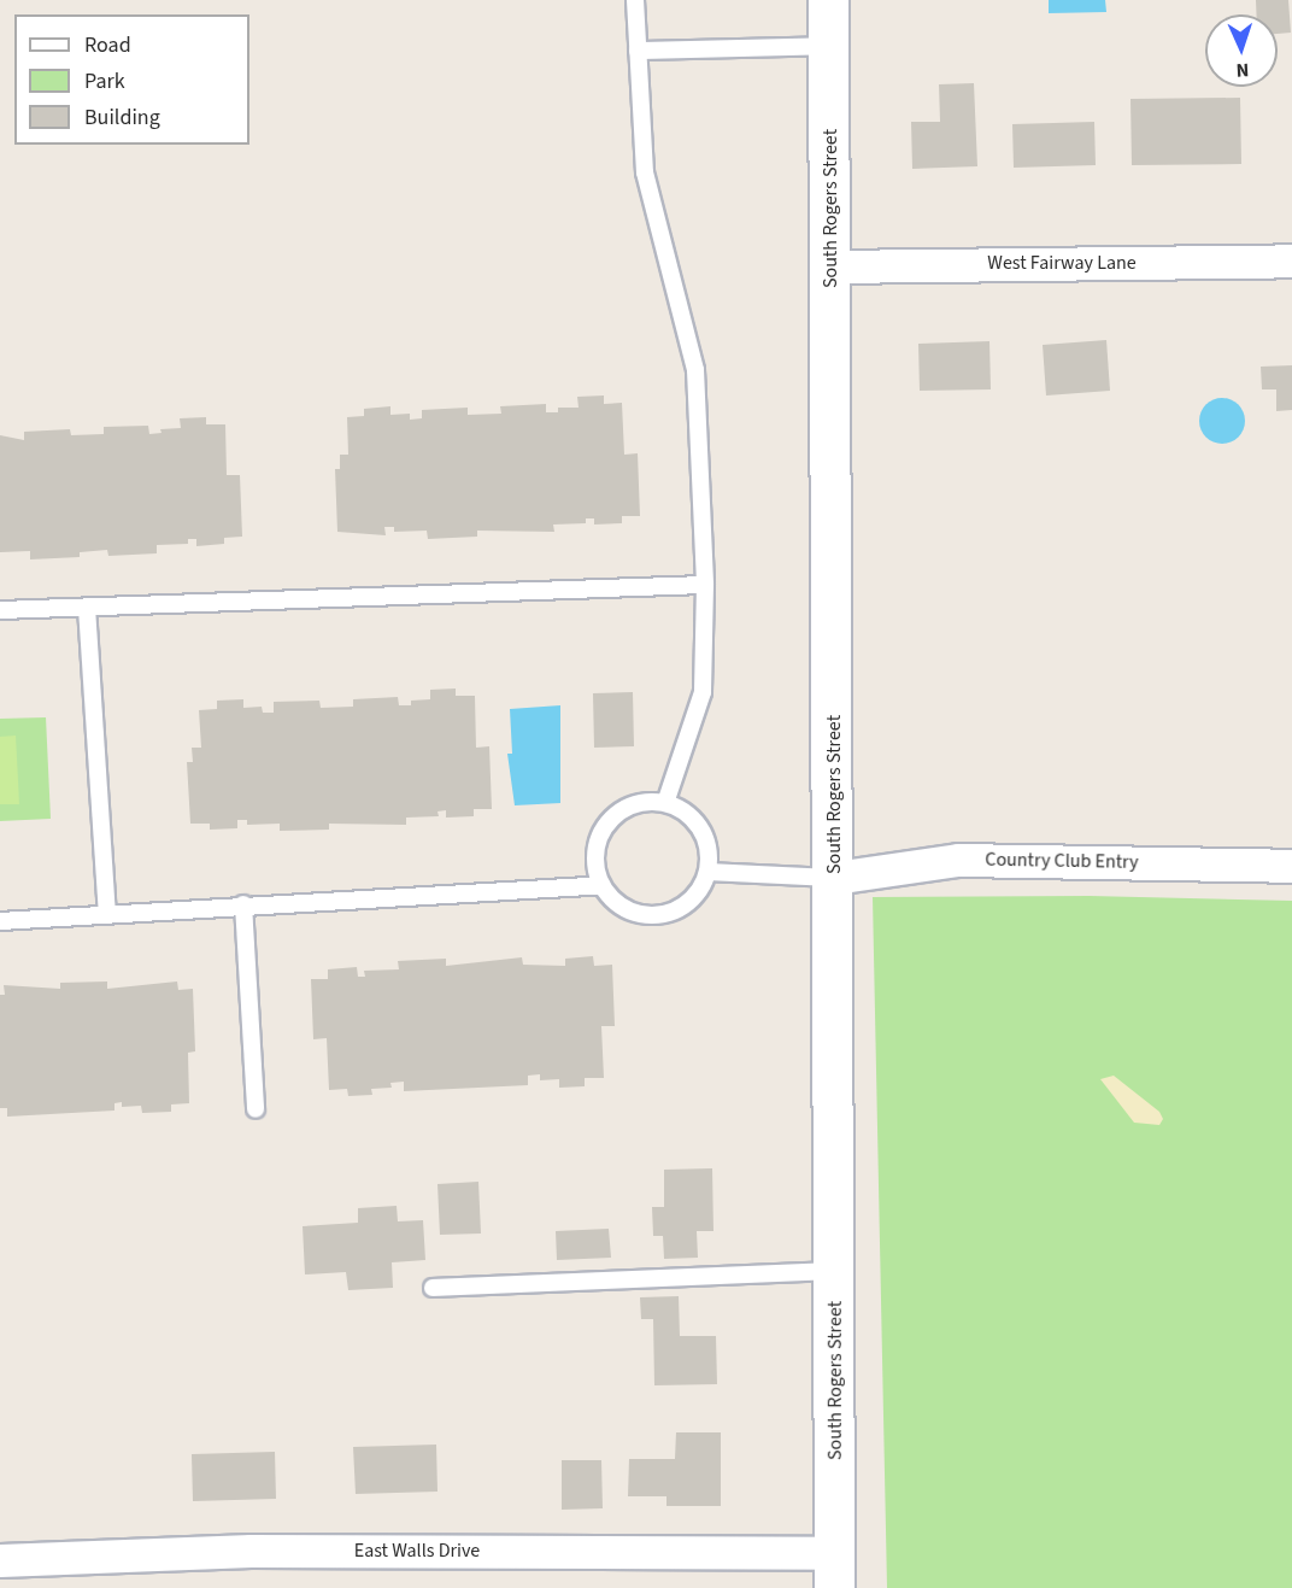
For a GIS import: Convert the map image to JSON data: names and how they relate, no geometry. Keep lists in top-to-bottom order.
{
  "streets": {
    "street": [
      "South Rogers Street",
      "West Fairway Lane",
      "Country Club Entry",
      "East Walls Drive"
    ]
  },
  "crossings": [
    ["South Rogers Street", "West Fairway Lane"],
    ["South Rogers Street", "Country Club Entry"],
    ["South Rogers Street", "East Walls Drive"]
  ],
  "legend": ["Road", "Park", "Building"],
  "north": "bottom"
}
